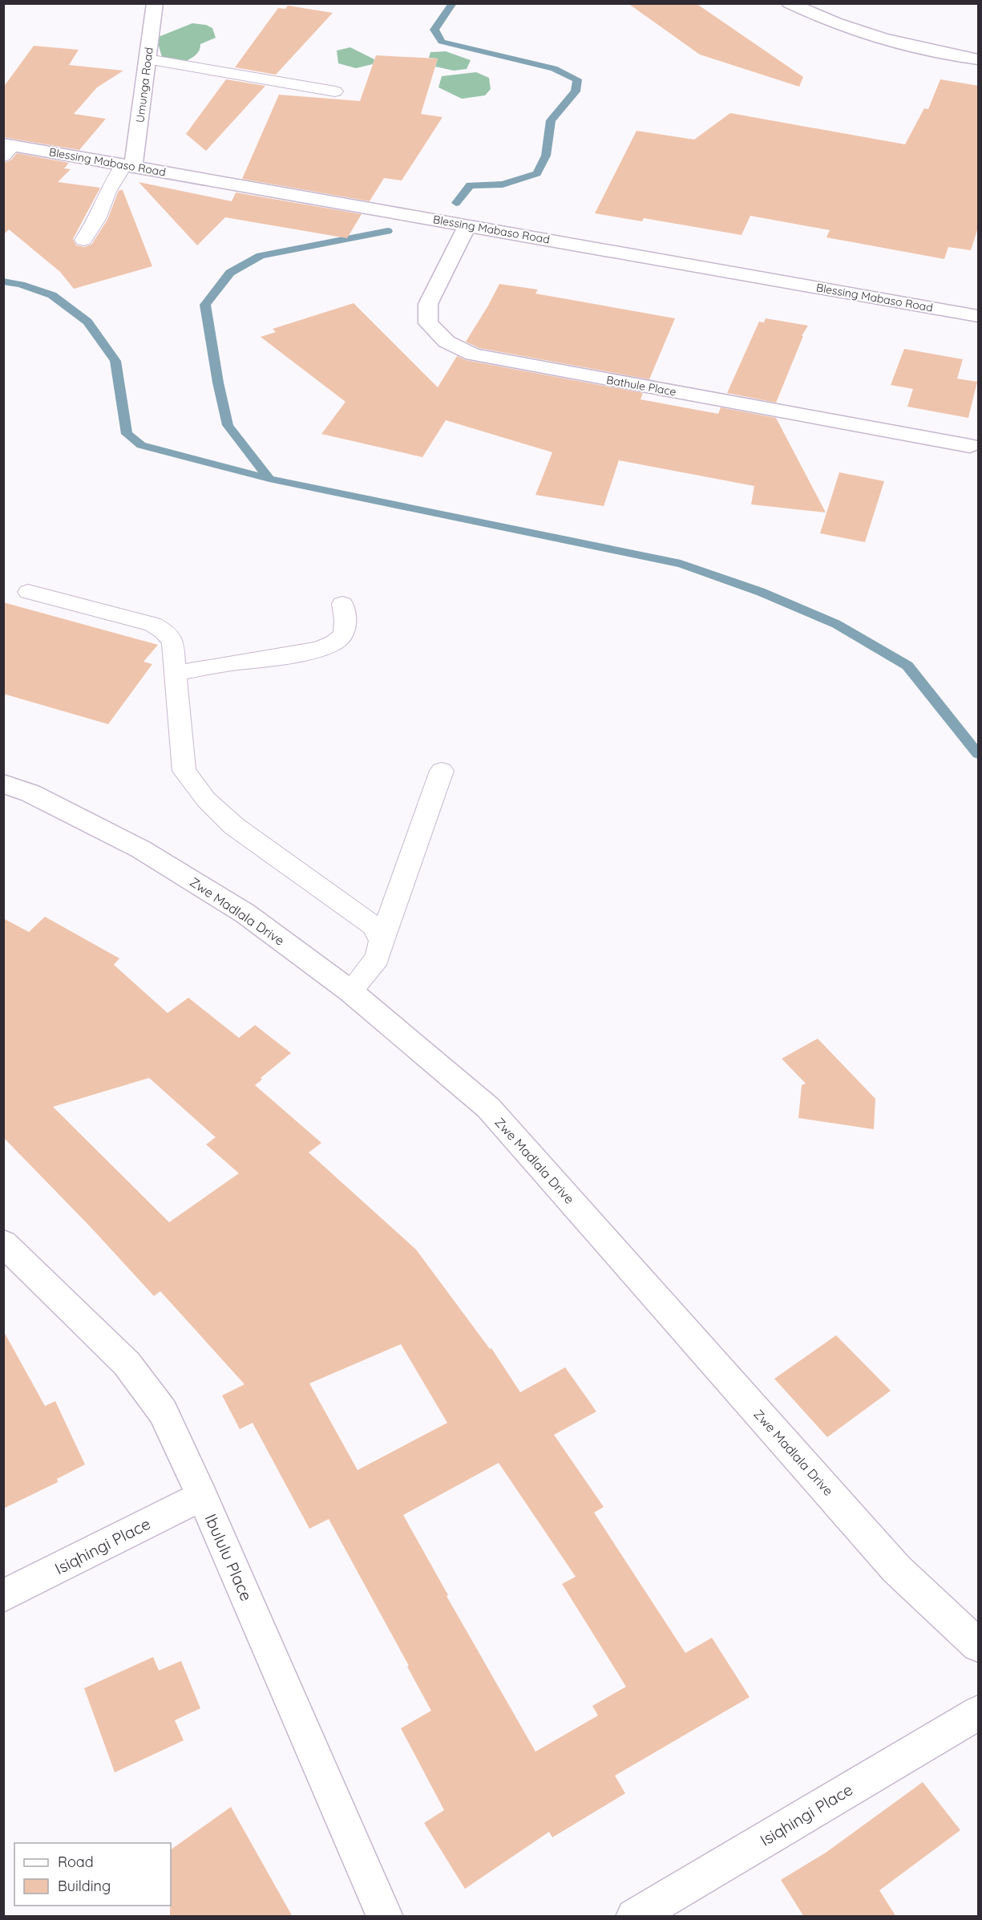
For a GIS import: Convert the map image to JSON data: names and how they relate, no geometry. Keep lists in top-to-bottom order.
{
  "streets": {
    "street": [
      "Umunga Road",
      "Blessing Mabaso Road",
      "Bathule Place",
      "Zwe Madlala Drive",
      "Isiqhingi Place",
      "Ibululu Place"
    ]
  },
  "crossings": [
    ["Umunga Road", "Blessing Mabaso Road"],
    ["Blessing Mabaso Road", "Bathule Place"],
    ["Isiqhingi Place", "Ibululu Place"]
  ],
  "legend": ["Road", "Building"]
}
